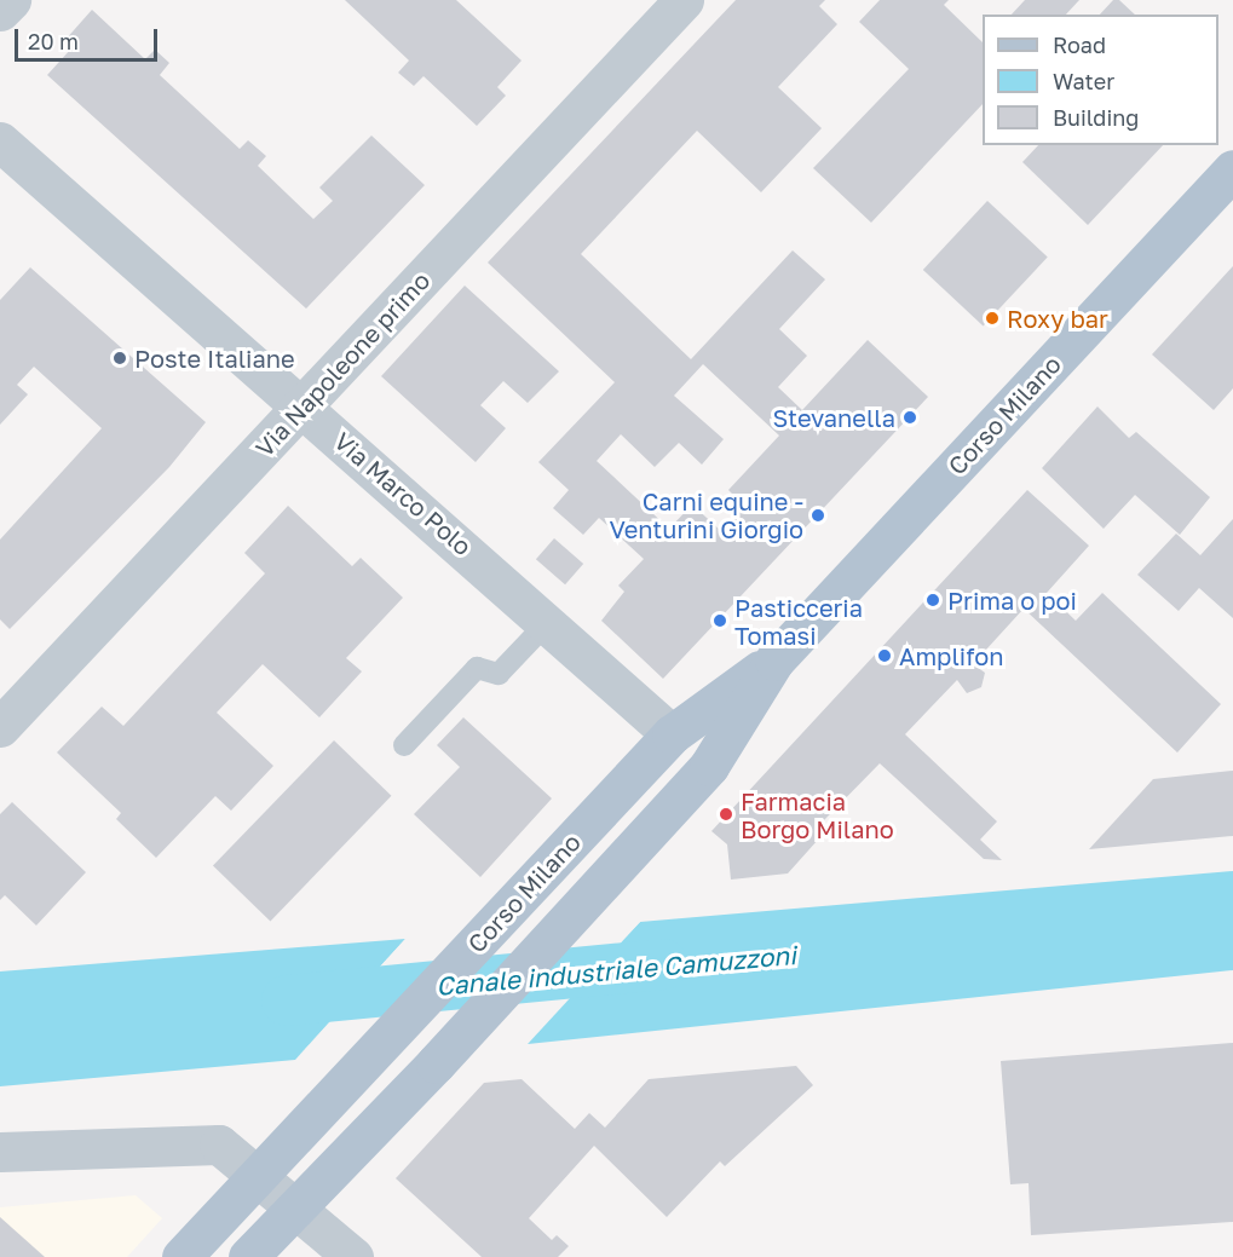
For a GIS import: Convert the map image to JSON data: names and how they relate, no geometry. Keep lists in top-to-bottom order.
{
  "streets": {
    "main road": ["Corso Milano"],
    "street": ["Via Napoleone primo", "Via Marco Polo"]
  },
  "crossings": [
    ["Via Napoleone primo", "Via Marco Polo"],
    ["Corso Milano", "Via Marco Polo"]
  ],
  "water": ["Canale industriale Camuzzoni"],
  "places": [
    "Roxy bar",
    "Poste Italiane",
    "Stevanella",
    "Carni equine - Venturini Giorgio",
    "Prima o poi",
    "Pasticceria Tomasi",
    "Amplifon",
    "Farmacia Borgo Milano"
  ],
  "legend": ["Road", "Water", "Building"],
  "scale_bar": "20 m"
}
